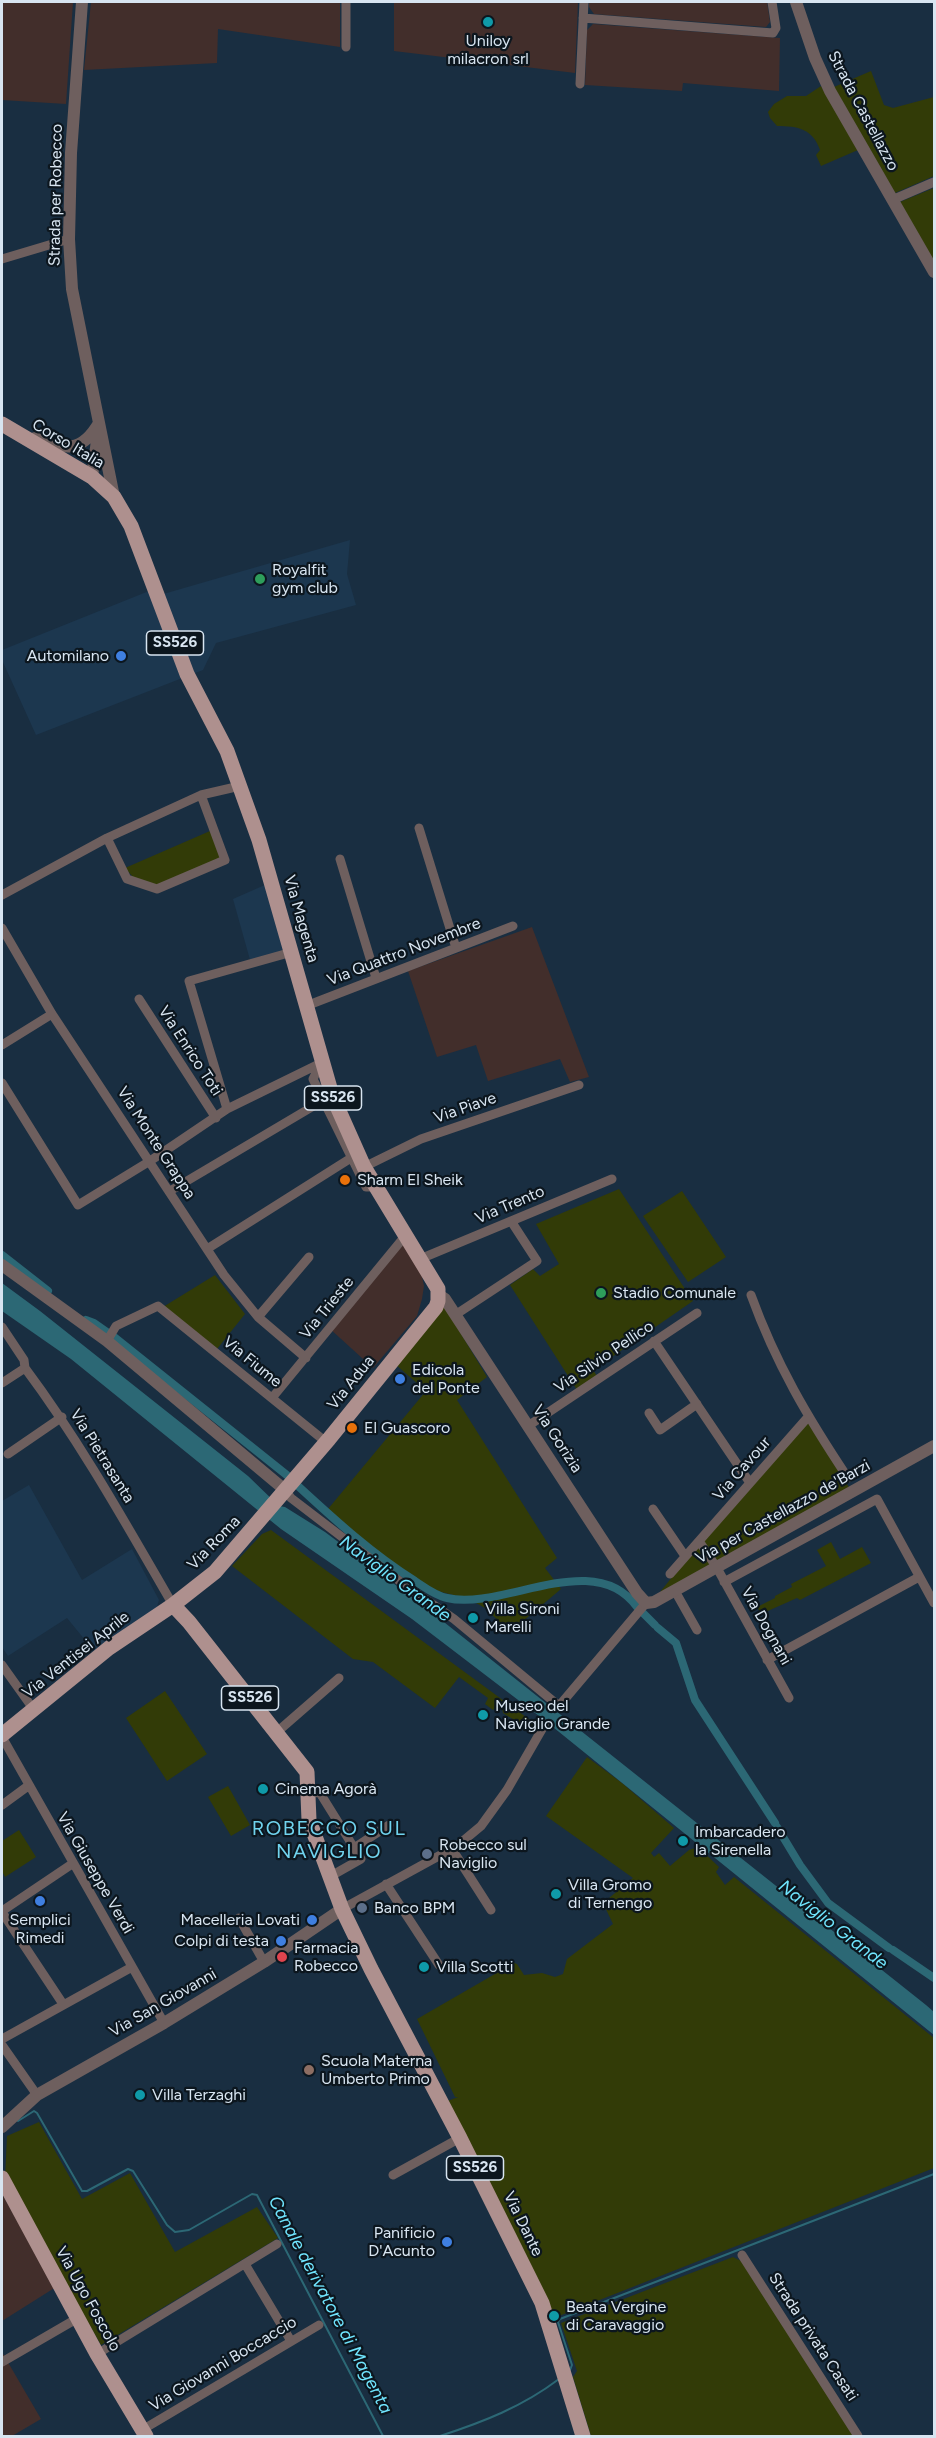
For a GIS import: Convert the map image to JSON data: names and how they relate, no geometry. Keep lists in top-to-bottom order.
{
  "streets": {
    "main road": [
      "Corso Italia",
      "SS526",
      "Via Magenta",
      "Via Adua",
      "Via Roma",
      "Via Ventisei Aprile",
      "Via Dante",
      "Via Ugo Foscolo"
    ],
    "street": [
      "Strada Castellazzo",
      "Strada per Robecco",
      "Via Quattro Novembre",
      "Via Enrico Toti",
      "Via Piave",
      "Via Monte Grappa",
      "Via Trento",
      "Via Trieste",
      "Via Silvio Pellico",
      "Via Fiume",
      "Via Gorizia",
      "Via Pietrasanta",
      "Via Cavour",
      "Via per Castellazzo de'Barzi",
      "Via Dognani",
      "Via Giuseppe Verdi",
      "Via San Giovanni",
      "Strada privata Casati",
      "Via Giovanni Boccaccio"
    ]
  },
  "crossings": [
    ["Strada per Robecco", "Corso Italia"],
    ["Strada per Robecco", "SS526"],
    ["Corso Italia", "SS526"],
    ["SS526", "Via Magenta"],
    ["SS526", "Via Roma"],
    ["SS526", "Via San Giovanni"],
    ["SS526", "Via Dante"],
    ["Via Magenta", "Via Quattro Novembre"],
    ["Via Magenta", "Via Enrico Toti"],
    ["Via Magenta", "Via Piave"],
    ["Via Magenta", "Via Trento"],
    ["Via Magenta", "Via Trieste"],
    ["Via Magenta", "Via Adua"],
    ["Via Magenta", "Via Gorizia"],
    ["Via Enrico Toti", "Via Monte Grappa"],
    ["Via Monte Grappa", "Via Trieste"],
    ["Via Trieste", "Via Fiume"],
    ["Via Silvio Pellico", "Via Gorizia"],
    ["Via Fiume", "Via Adua"],
    ["Via Adua", "Via Gorizia"],
    ["Via Adua", "Via Roma"],
    ["Via Gorizia", "Via per Castellazzo de'Barzi"],
    ["Via Pietrasanta", "Via Roma"],
    ["Via Pietrasanta", "Via Ventisei Aprile"],
    ["Via per Castellazzo de'Barzi", "Via Dognani"],
    ["Via Roma", "Via Ventisei Aprile"],
    ["Via Ventisei Aprile", "Via Giuseppe Verdi"],
    ["Via Giuseppe Verdi", "Via San Giovanni"],
    ["Via San Giovanni", "Via Dante"],
    ["Via Ugo Foscolo", "Via Giovanni Boccaccio"]
  ],
  "districts": ["ROBECCO SUL NAVIGLIO"],
  "water": ["Naviglio Grande", "Canale derivatore di Magenta"],
  "places": [
    "Uniloy milacron srl",
    "Royalfit gym club",
    "Automilano",
    "Sharm El Sheik",
    "Stadio Comunale",
    "Edicola del Ponte",
    "El Guascoro",
    "Villa Sironi Marelli",
    "Museo del Naviglio Grande",
    "Cinema Agorà",
    "Imbarcadero la Sirenella",
    "Robecco sul Naviglio",
    "Villa Gromo di Ternengo",
    "Semplici Rimedi",
    "Banco BPM",
    "Macelleria Lovati",
    "Colpi di testa",
    "Farmacia Robecco",
    "Villa Scotti",
    "Scuola Materna Umberto Primo",
    "Villa Terzaghi",
    "Panificio D'Acunto",
    "Beata Vergine di Caravaggio"
  ]
}
